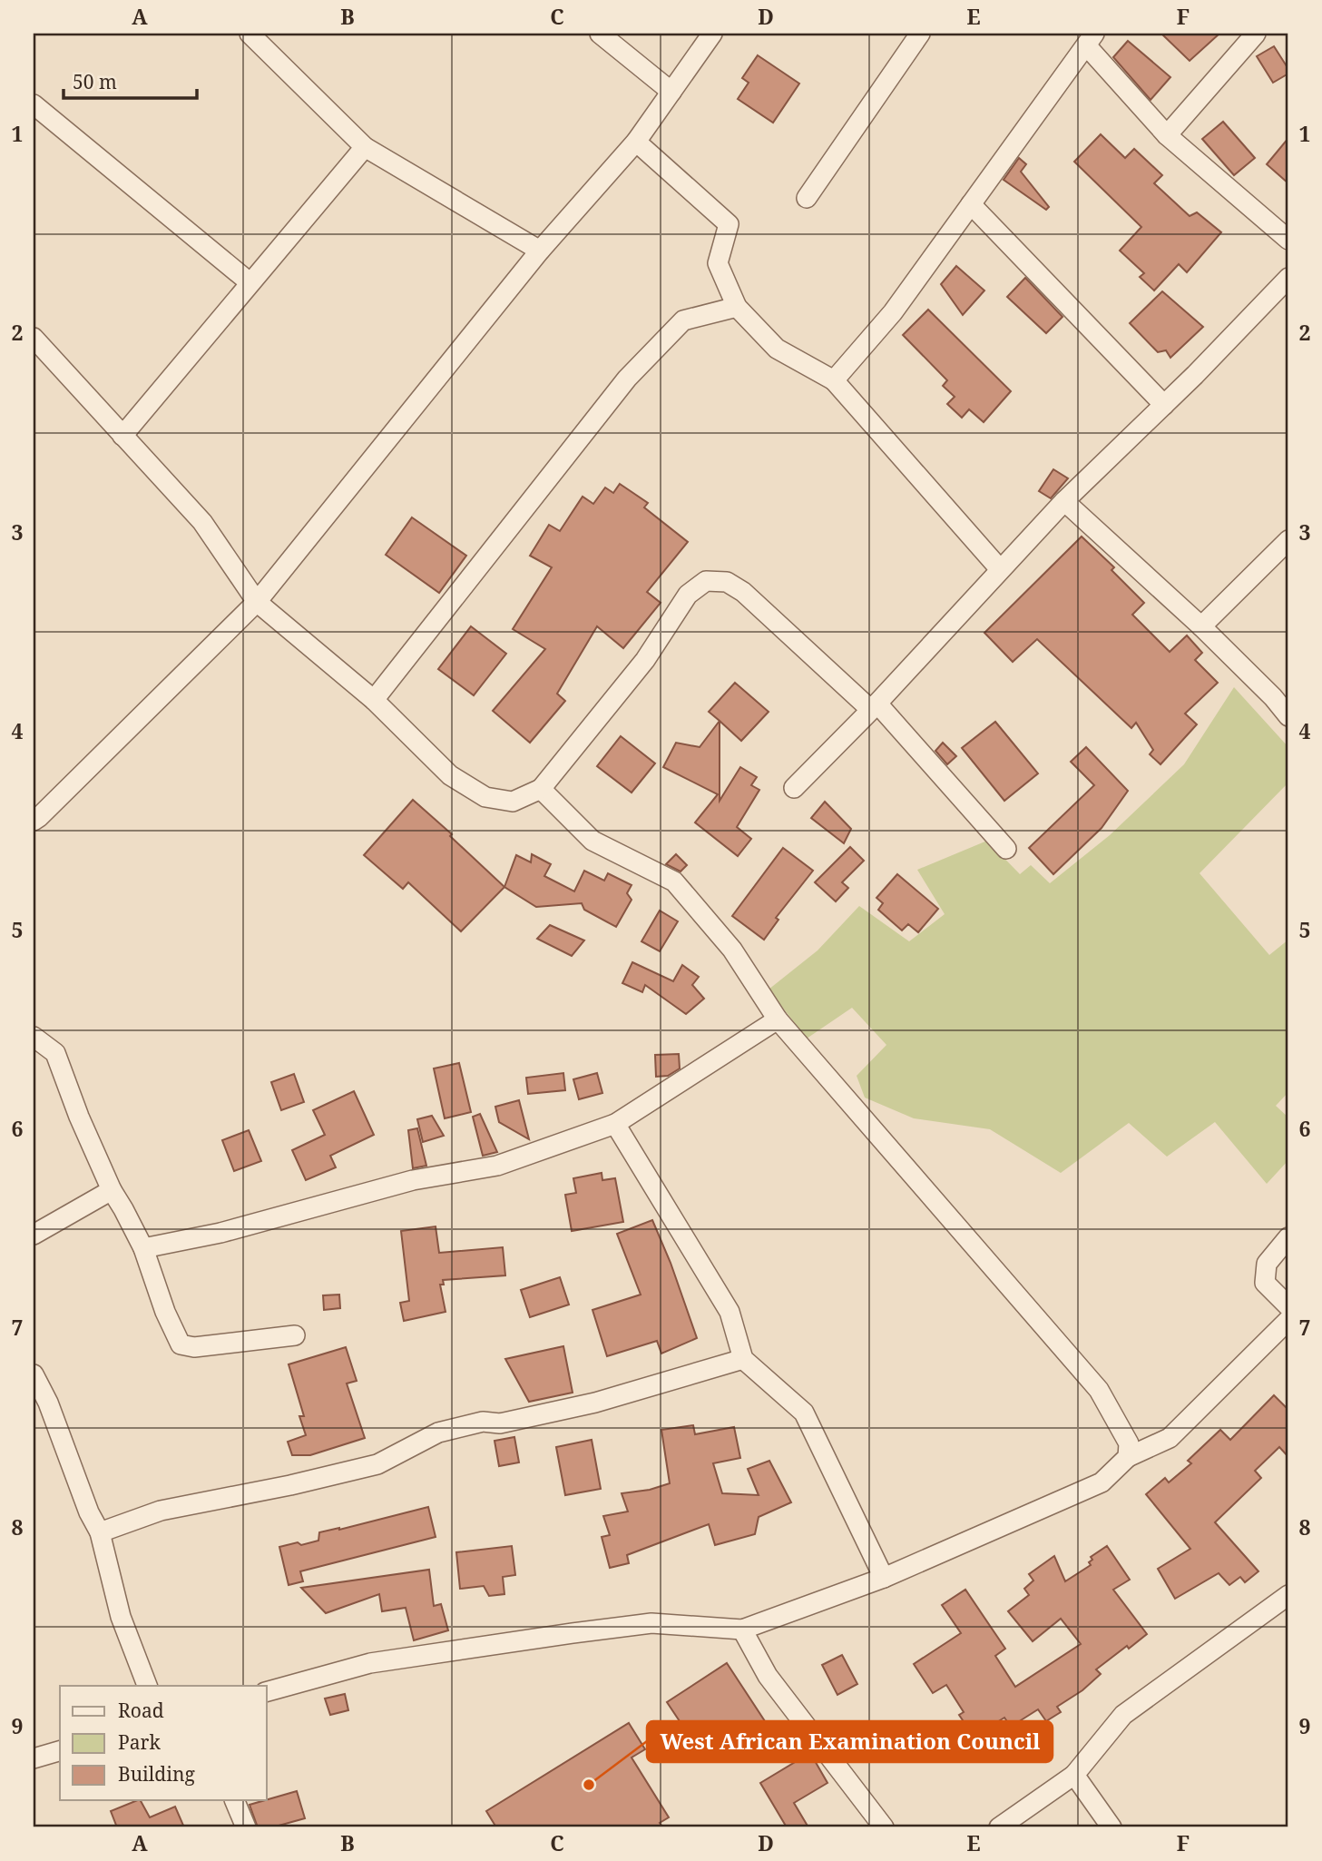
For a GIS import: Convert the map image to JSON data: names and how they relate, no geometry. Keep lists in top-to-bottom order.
{
  "places": ["West African Examination Council"],
  "legend": ["Road", "Park", "Building"],
  "scale_bar": "50 m",
  "grid": {
    "columns": [
      "A",
      "B",
      "C",
      "D",
      "E",
      "F"
    ],
    "rows": [
      "1",
      "2",
      "3",
      "4",
      "5",
      "6",
      "7",
      "8",
      "9"
    ]
  }
}
